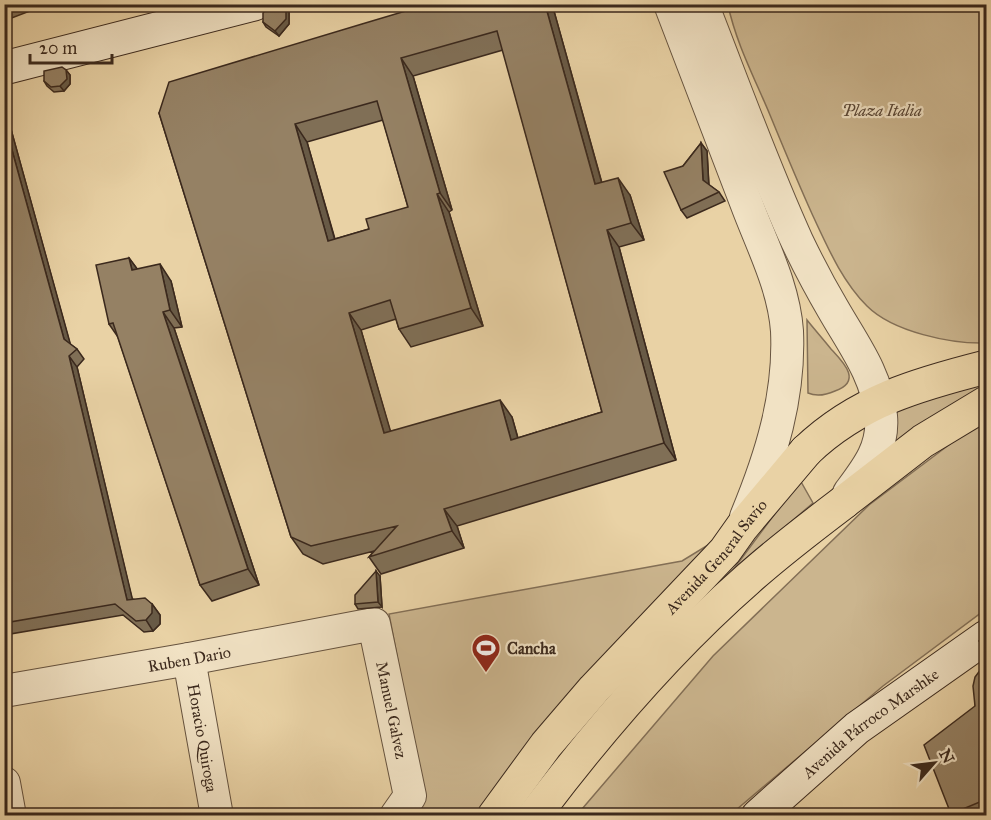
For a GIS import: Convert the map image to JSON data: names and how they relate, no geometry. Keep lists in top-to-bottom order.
{
  "streets": {
    "main road": ["Avenida General Savio", "Avenida Párroco Marshke"],
    "street": ["Ruben Dario", "Manuel Galvez", "Horacio Quiroga"]
  },
  "crossings": [
    ["Ruben Dario", "Manuel Galvez"],
    ["Ruben Dario", "Horacio Quiroga"]
  ],
  "parks": ["Plaza Italia"],
  "places": {
    "sports": ["Cancha"]
  },
  "scale_bar": "20 m",
  "north": "top right"
}
